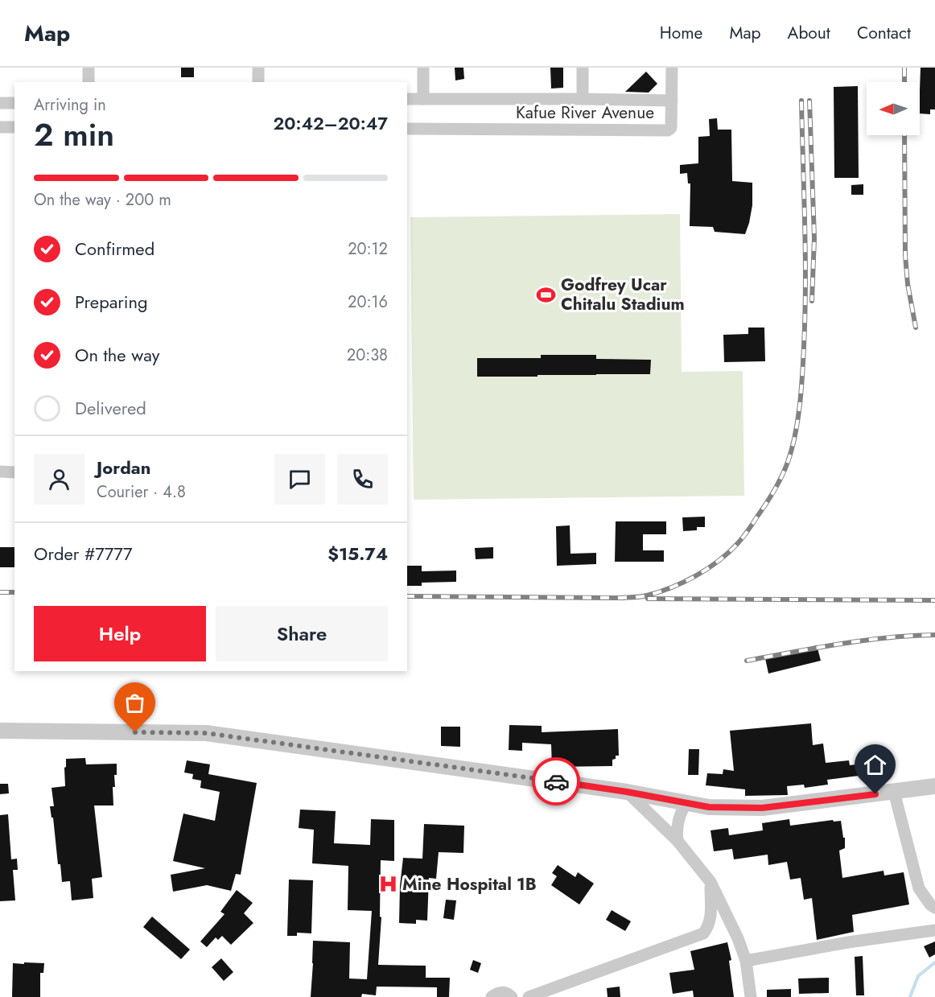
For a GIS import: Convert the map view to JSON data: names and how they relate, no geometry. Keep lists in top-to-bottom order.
{
  "streets": {
    "street": ["Kafue River Avenue"]
  },
  "places": {
    "sports": ["Godfrey Ucar Chitalu Stadium"],
    "hospital": ["Mine Hospital 1B"]
  },
  "north": "left",
  "page": {
    "header": "Map",
    "nav": [
      "Home",
      "Map",
      "About",
      "Contact"
    ],
    "heading": ["2 min", "Arriving in", "20:42–20:47"],
    "panel": [
      "Jordan",
      "Courier · 4.8",
      "Order #7777",
      "$15.74"
    ],
    "bar": "On the way · 200 m",
    "list": [
      ["Confirmed", "20:12"],
      ["Preparing", "20:16"],
      ["On the way", "20:38"],
      "Delivered"
    ],
    "buttons": ["Help", "Share"]
  }
}
